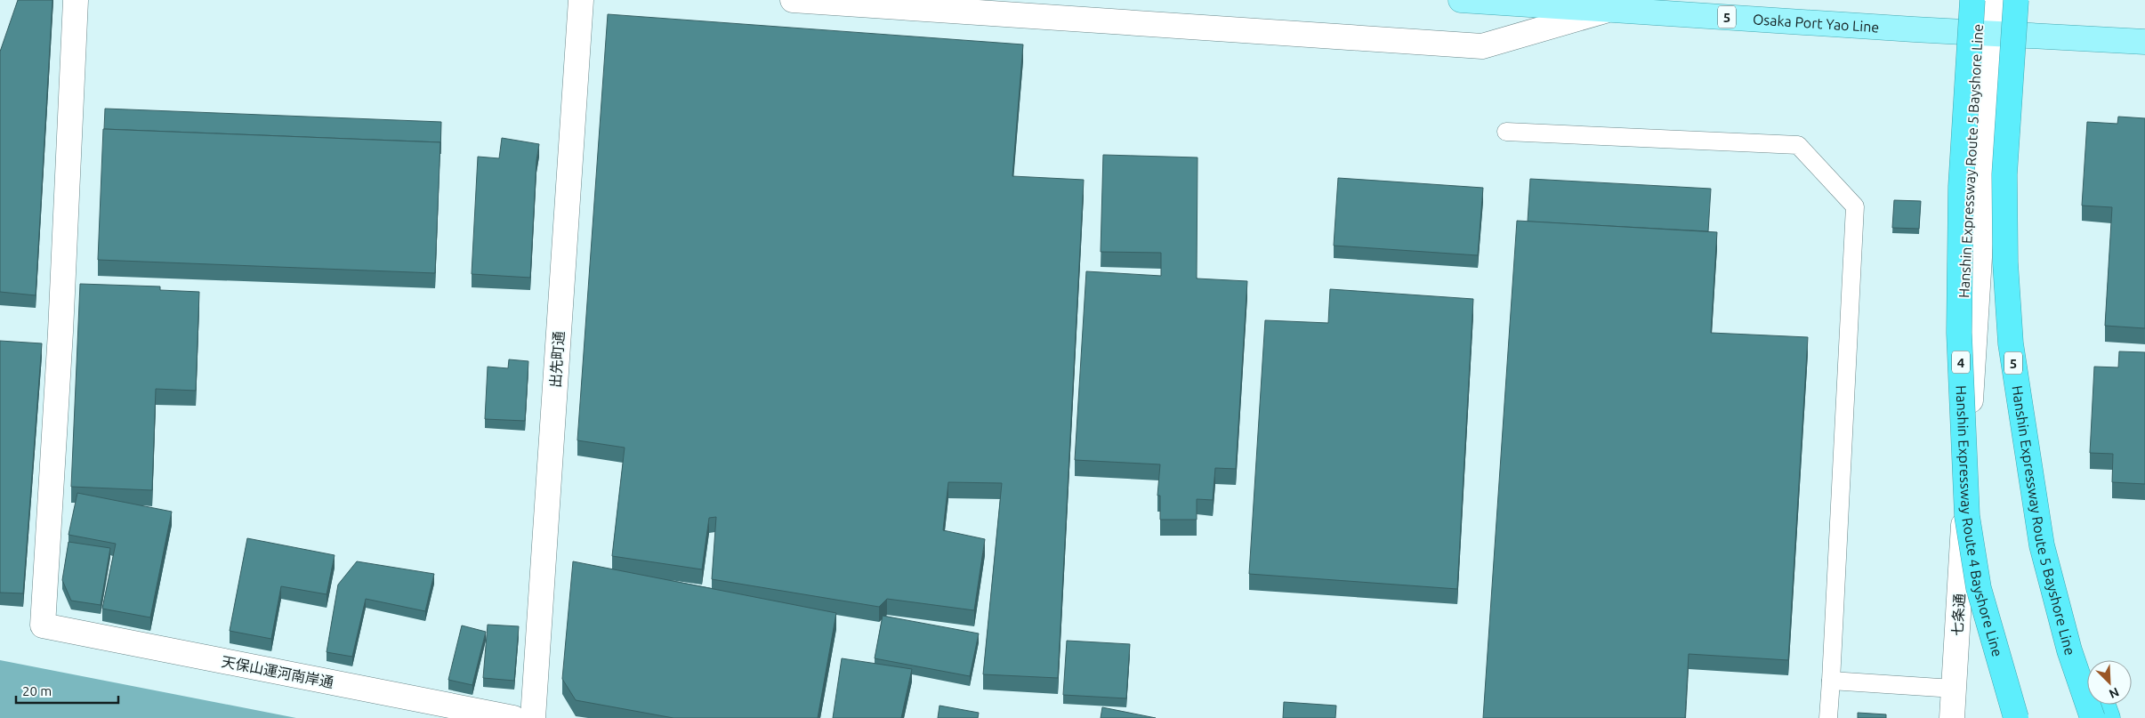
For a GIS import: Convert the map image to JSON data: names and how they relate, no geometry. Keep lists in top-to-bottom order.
{
  "streets": {
    "highway": [
      "5",
      "Hanshin Expressway Route 5 Bayshore Line",
      "4",
      "Hanshin Expressway Route 4 Bayshore Line"
    ],
    "main road": ["Osaka Port Yao Line"],
    "street": ["出先町通", "七条通", "天保山運河南岸通"]
  },
  "crossings": [
    ["Osaka Port Yao Line", "七条通"]
  ],
  "scale_bar": "20 m",
  "north": "bottom right"
}
